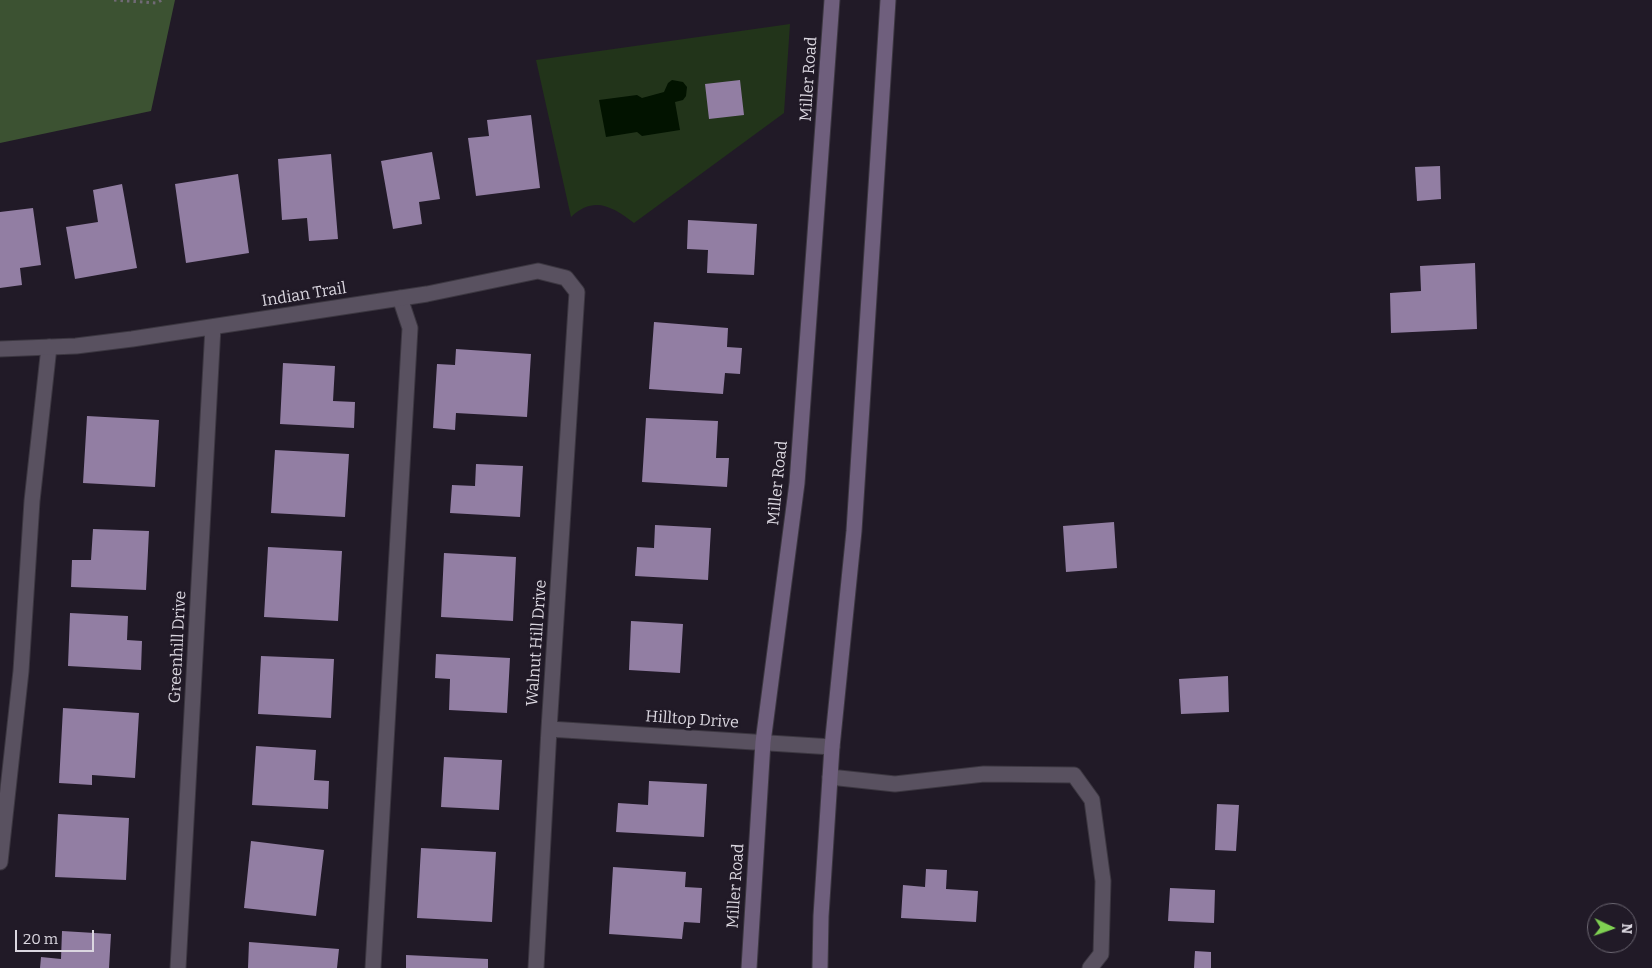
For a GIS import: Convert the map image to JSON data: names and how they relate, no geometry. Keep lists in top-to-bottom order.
{
  "streets": {
    "main road": ["Miller Road"],
    "street": [
      "Indian Trail",
      "Walnut Hill Drive",
      "Greenhill Drive",
      "Hilltop Drive"
    ]
  },
  "crossings": [
    ["Miller Road", "Hilltop Drive"],
    ["Indian Trail", "Walnut Hill Drive"],
    ["Indian Trail", "Greenhill Drive"],
    ["Walnut Hill Drive", "Hilltop Drive"]
  ],
  "scale_bar": "20 m",
  "north": "right"
}
